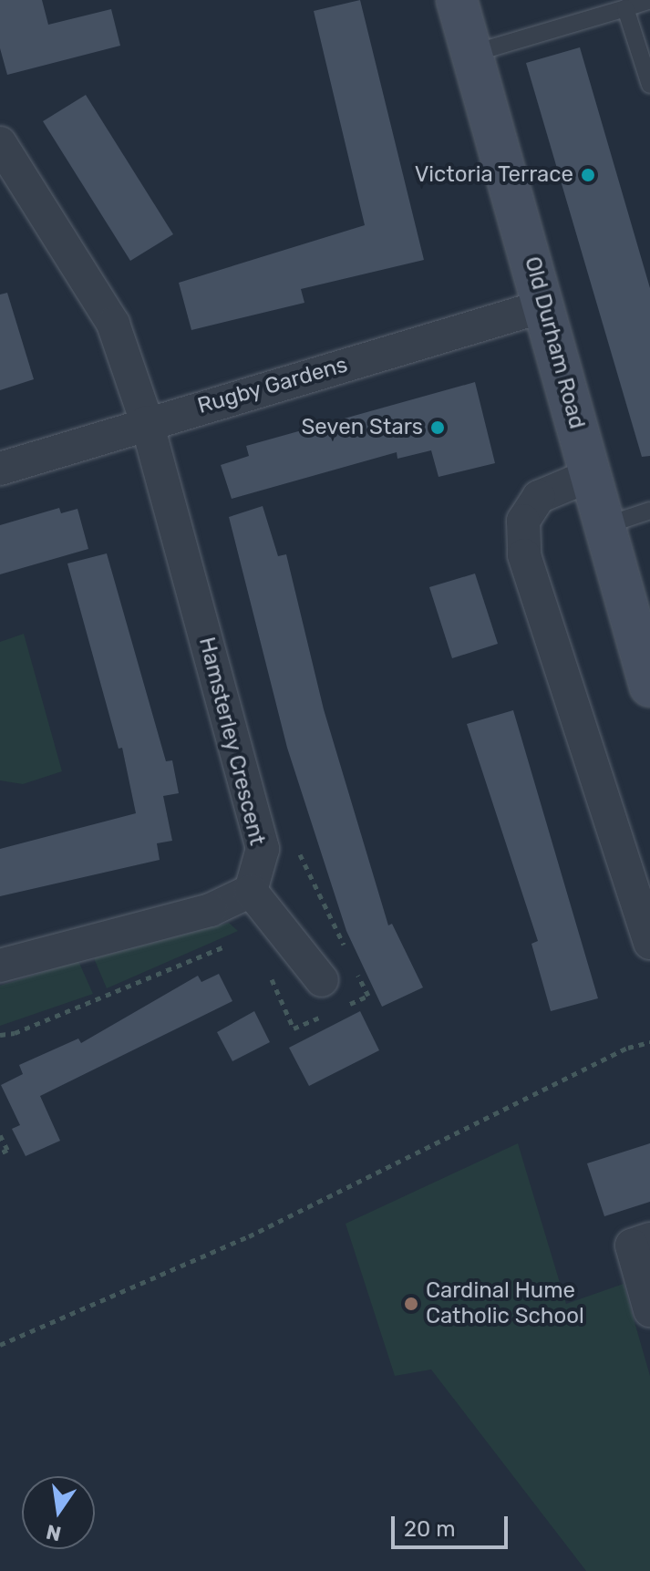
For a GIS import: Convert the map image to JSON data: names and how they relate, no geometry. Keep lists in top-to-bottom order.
{
  "streets": {
    "main road": ["Old Durham Road"],
    "street": ["Rugby Gardens", "Hamsterley Crescent"]
  },
  "crossings": [
    ["Old Durham Road", "Rugby Gardens"],
    ["Rugby Gardens", "Hamsterley Crescent"]
  ],
  "places": ["Victoria Terrace", "Seven Stars", "Cardinal Hume Catholic School"],
  "scale_bar": "20 m",
  "north": "bottom"
}
